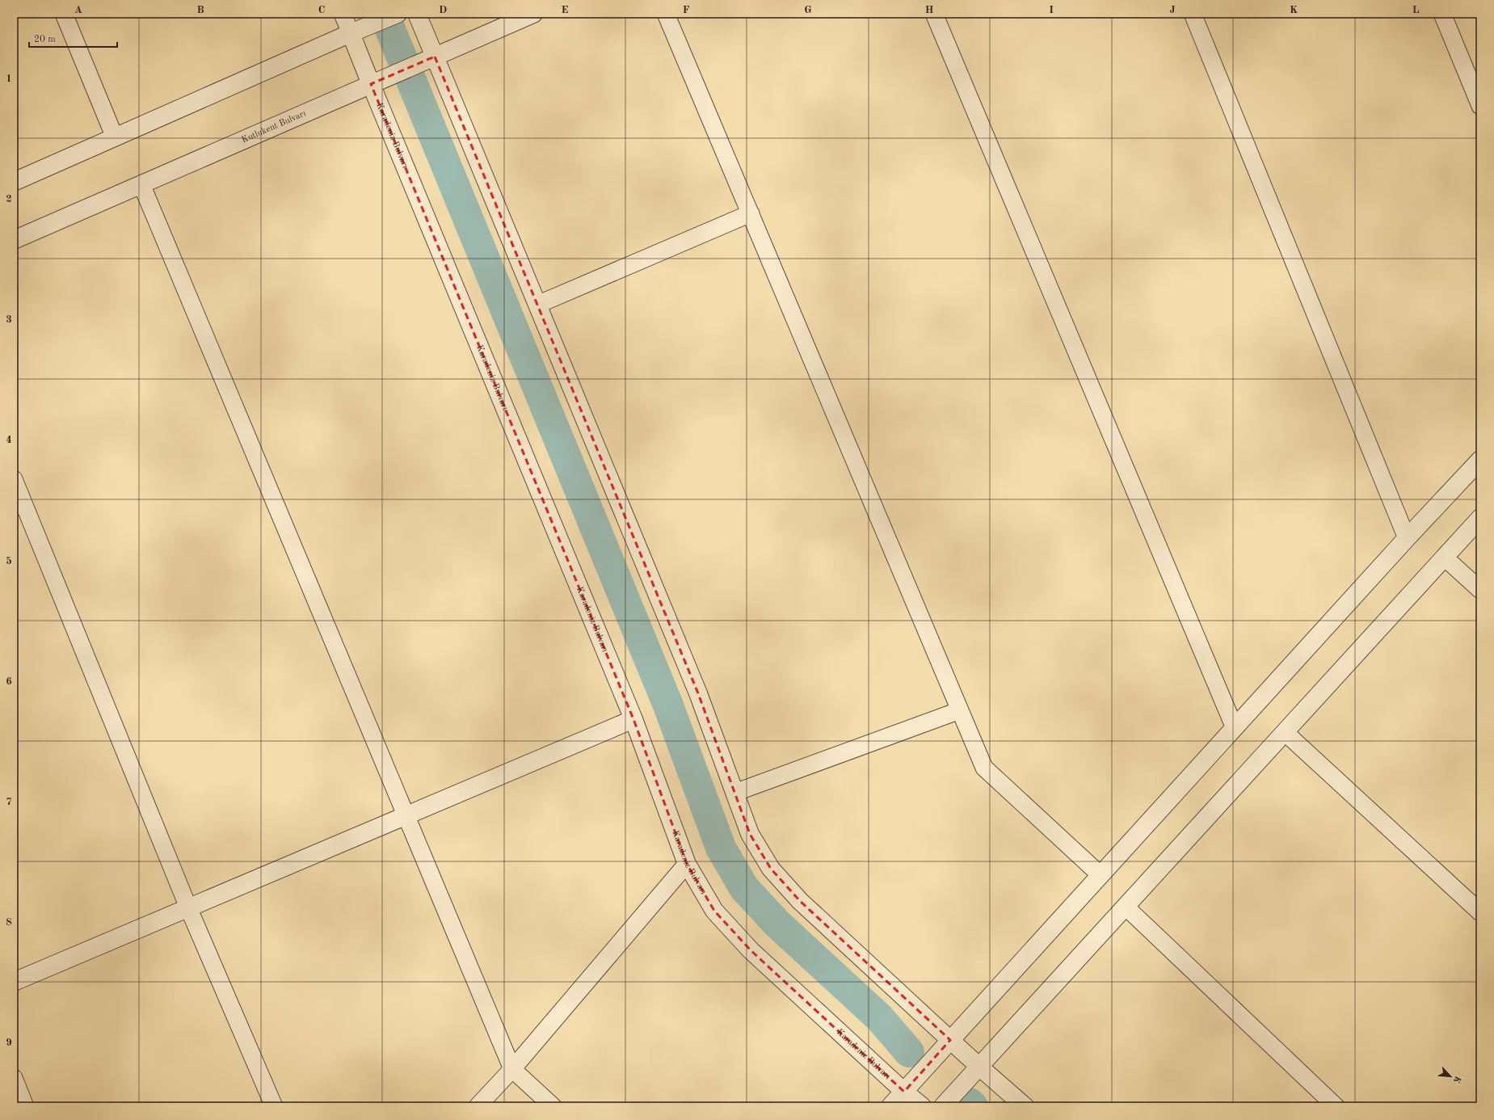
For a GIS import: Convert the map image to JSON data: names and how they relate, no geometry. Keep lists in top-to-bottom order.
{
  "streets": {
    "street": ["Kutlukent Bulvarı", "Karadeniz Bulvarı"]
  },
  "crossings": [
    ["Kutlukent Bulvarı", "Karadeniz Bulvarı"]
  ],
  "scale_bar": "20 m",
  "north": "bottom right",
  "grid": {
    "columns": [
      "A",
      "B",
      "C",
      "D",
      "E",
      "F",
      "G",
      "H",
      "I",
      "J",
      "K",
      "L"
    ],
    "rows": [
      "1",
      "2",
      "3",
      "4",
      "5",
      "6",
      "7",
      "8",
      "9"
    ]
  }
}
